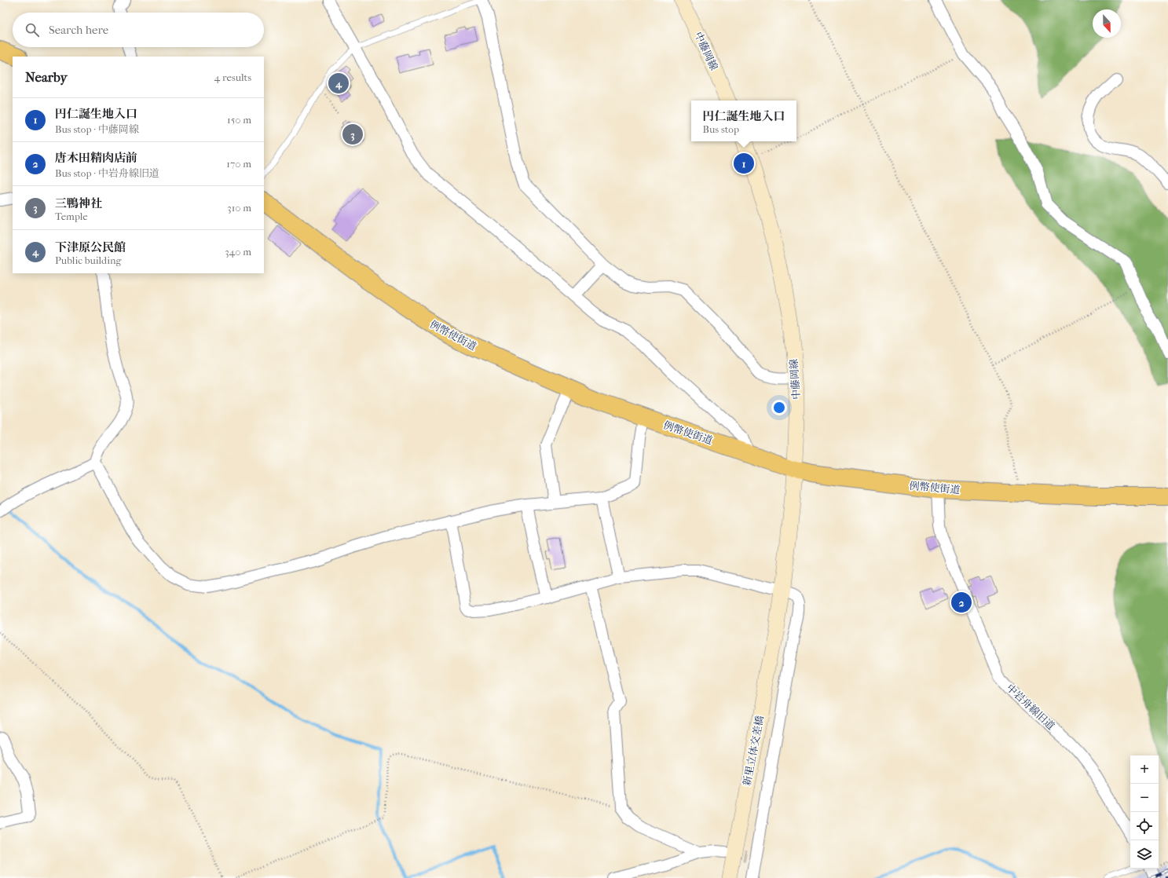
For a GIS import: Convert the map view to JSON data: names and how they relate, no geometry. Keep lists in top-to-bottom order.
{
  "streets": {
    "main road": ["中藤岡線", "例幣使街道", "新里立体交差橋"],
    "street": ["中岩舟線旧道"]
  },
  "crossings": [
    ["中藤岡線", "例幣使街道"],
    ["中藤岡線", "新里立体交差橋"],
    ["例幣使街道", "中岩舟線旧道"]
  ],
  "north": "bottom",
  "page": {
    "search": "Search here",
    "heading": ["Nearby", "4 results"],
    "pins": [
      "4",
      "3",
      "1",
      "2"
    ],
    "list": [
      {
        "mark": "1",
        "name": "円仁誕生地入口",
        "note": "Bus stop · 中藤岡線",
        "value": "150 m"
      },
      {
        "mark": "2",
        "name": "唐木田精肉店前",
        "note": "Bus stop · 中岩舟線旧道",
        "value": "170 m"
      },
      {
        "mark": "3",
        "name": "三鴨神社",
        "note": "Temple",
        "value": "310 m"
      },
      {
        "mark": "4",
        "name": "下津原公民館",
        "note": "Public building",
        "value": "340 m"
      }
    ],
    "popup": ["円仁誕生地入口", "Bus stop"],
    "map_buttons": ["+", "−"]
  }
}
